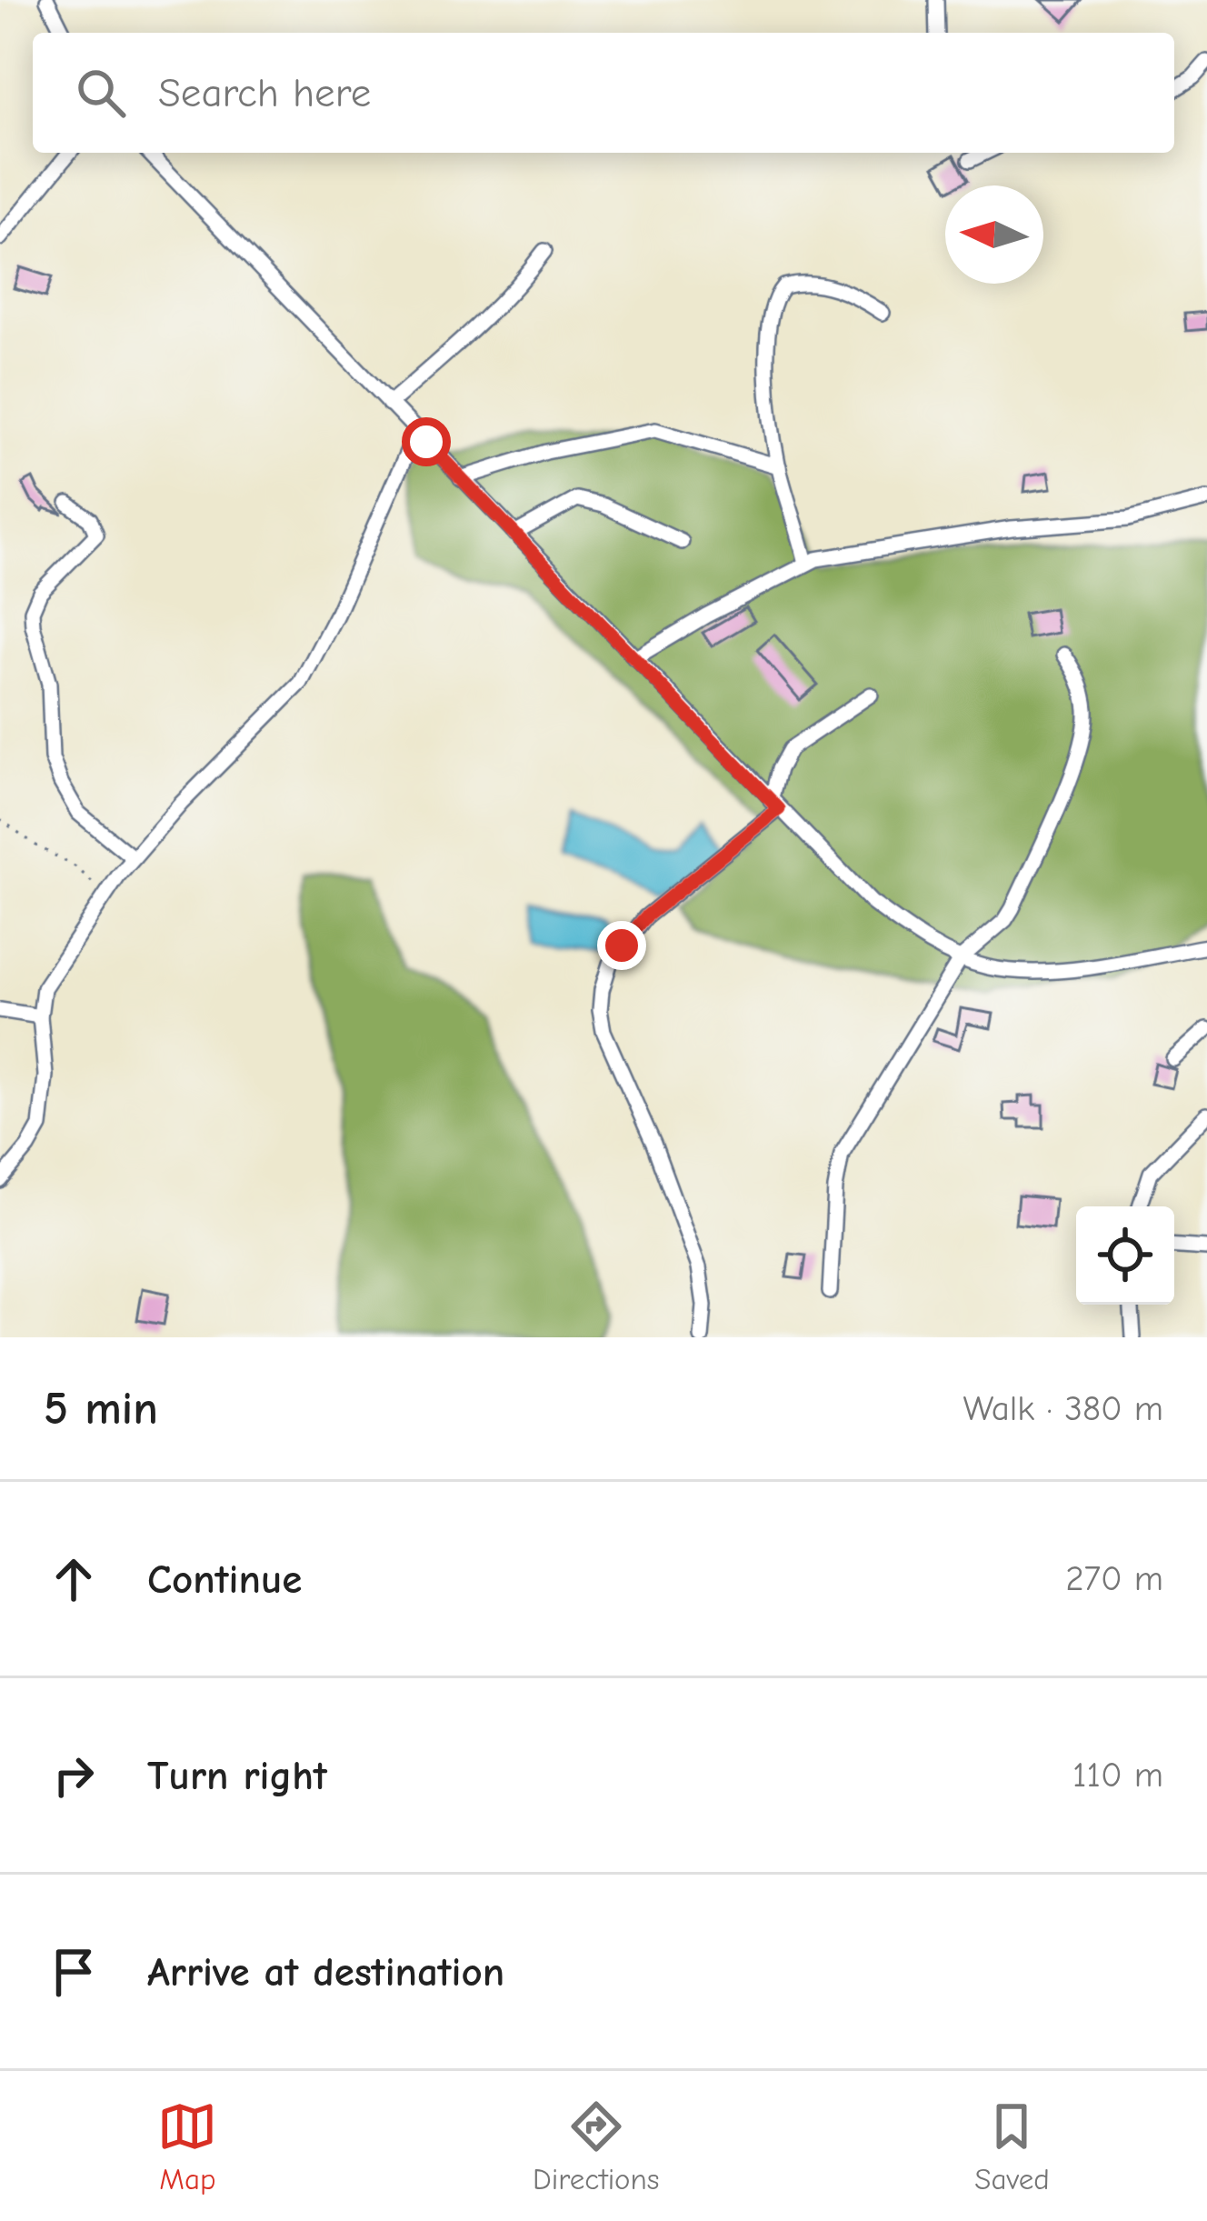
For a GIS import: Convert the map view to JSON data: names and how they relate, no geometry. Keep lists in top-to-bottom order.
{
  "north": "left",
  "page": {
    "search": "Search here",
    "heading": ["5 min", "Walk · 380 m"],
    "list": [
      ["Continue", "270 m"],
      ["Turn right", "110 m"],
      "Arrive at destination"
    ],
    "nav": ["Map", "Directions", "Saved"]
  }
}
